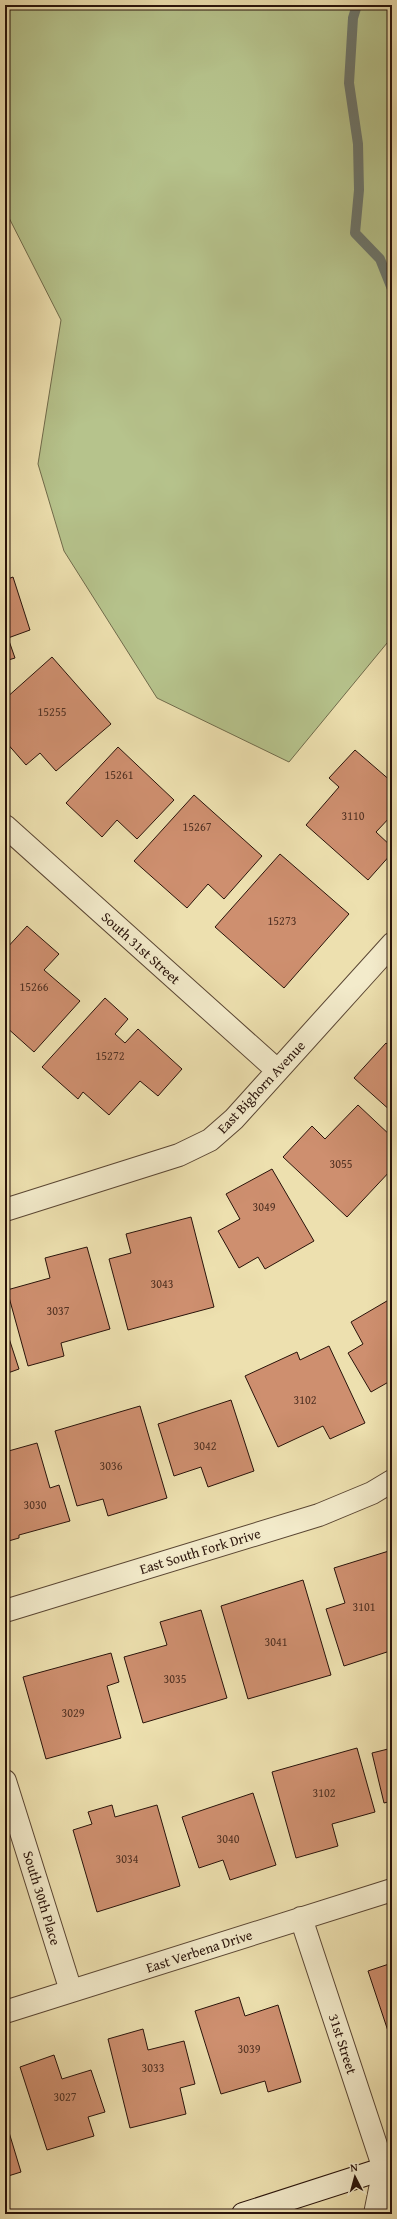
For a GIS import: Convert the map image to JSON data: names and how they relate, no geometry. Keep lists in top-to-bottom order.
{
  "streets": {
    "street": [
      "South 31st Street",
      "East Bighorn Avenue",
      "East South Fork Drive",
      "South 30th Place",
      "East Verbena Drive",
      "31st Street"
    ]
  },
  "crossings": [
    ["South 31st Street", "East Bighorn Avenue"],
    ["South 30th Place", "East Verbena Drive"],
    ["East Verbena Drive", "31st Street"]
  ],
  "house_numbers": [
    "15255",
    "15261",
    "3110",
    "15267",
    "15273",
    "15266",
    "15272",
    "3055",
    "3049",
    "3043",
    "3037",
    "3102",
    "3042",
    "3036",
    "3030",
    "3101",
    "3041",
    "3035",
    "3029",
    "3102",
    "3040",
    "3034",
    "3039",
    "3033",
    "3027"
  ],
  "north": "top"
}
